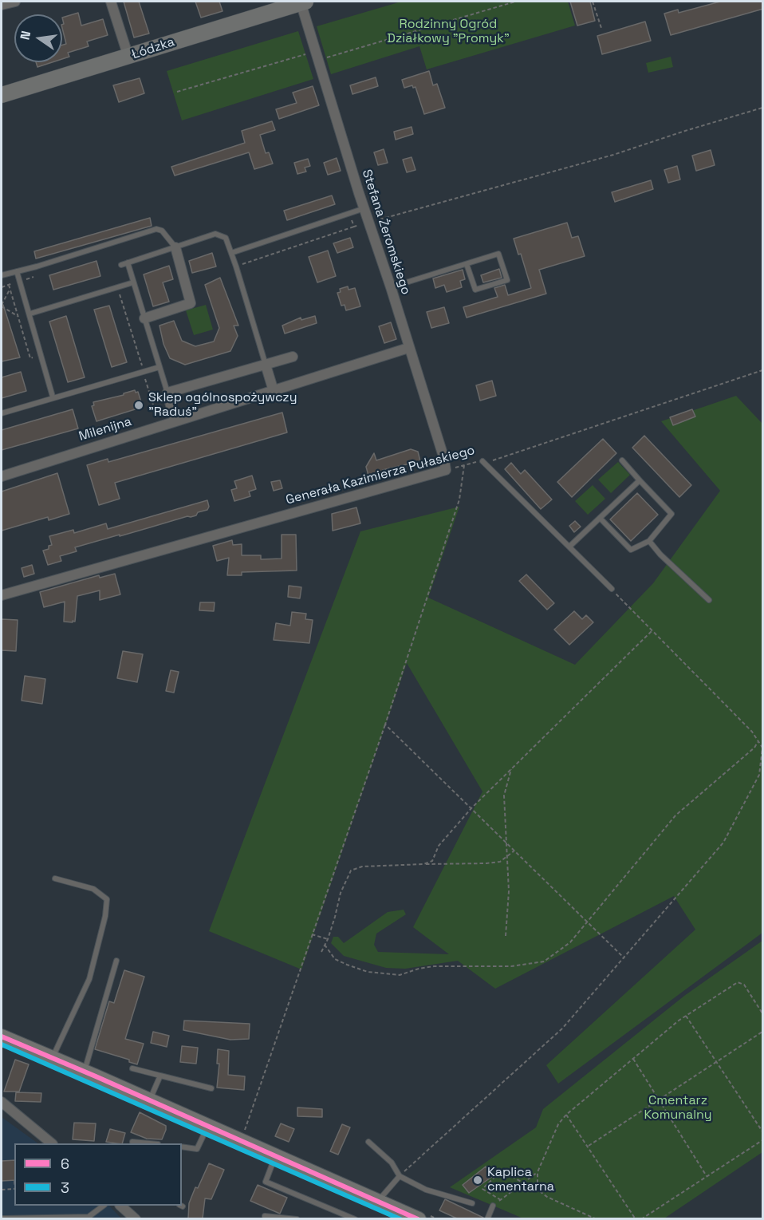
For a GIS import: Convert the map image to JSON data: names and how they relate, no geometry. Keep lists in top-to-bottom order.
{
  "streets": {
    "main road": ["Łódzka"],
    "street": ["Stefana Żeromskiego", "Milenijna", "Generała Kazimierza Pułaskiego"]
  },
  "crossings": [
    ["Łódzka", "Stefana Żeromskiego"],
    ["Stefana Żeromskiego", "Milenijna"],
    ["Stefana Żeromskiego", "Generała Kazimierza Pułaskiego"]
  ],
  "parks": ["Rodzinny Ogród Działkowy \"Promyk\"", "Cmentarz Komunalny"],
  "places": ["Sklep ogólnospożywczy \"Raduś\"", "Kaplica cmentarna"],
  "lines": ["transit line 6", "transit line 3"],
  "legend": ["6", "3"],
  "north": "left"
}
